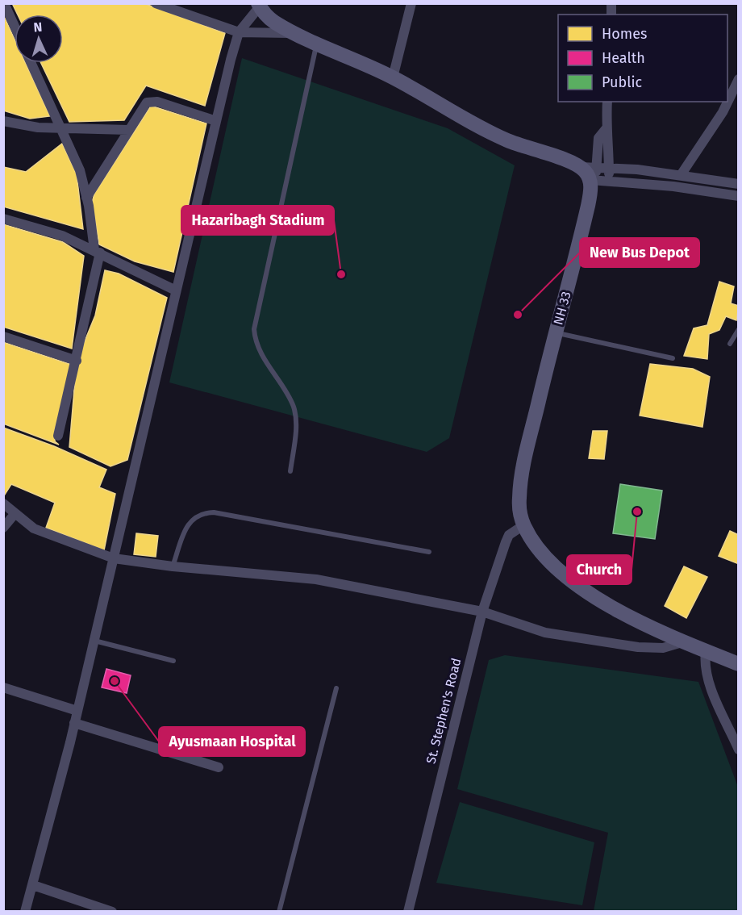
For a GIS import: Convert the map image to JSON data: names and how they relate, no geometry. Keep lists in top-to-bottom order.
{
  "streets": {
    "main road": ["NH 33"],
    "street": ["St. Stephen's Road"]
  },
  "crossings": [
    ["NH 33", "St. Stephen's Road"]
  ],
  "places": [
    "Hazaribagh Stadium",
    "New Bus Depot",
    "Church",
    "Ayusmaan Hospital"
  ],
  "legend": ["Homes", "Health", "Public"],
  "north": "top"
}
